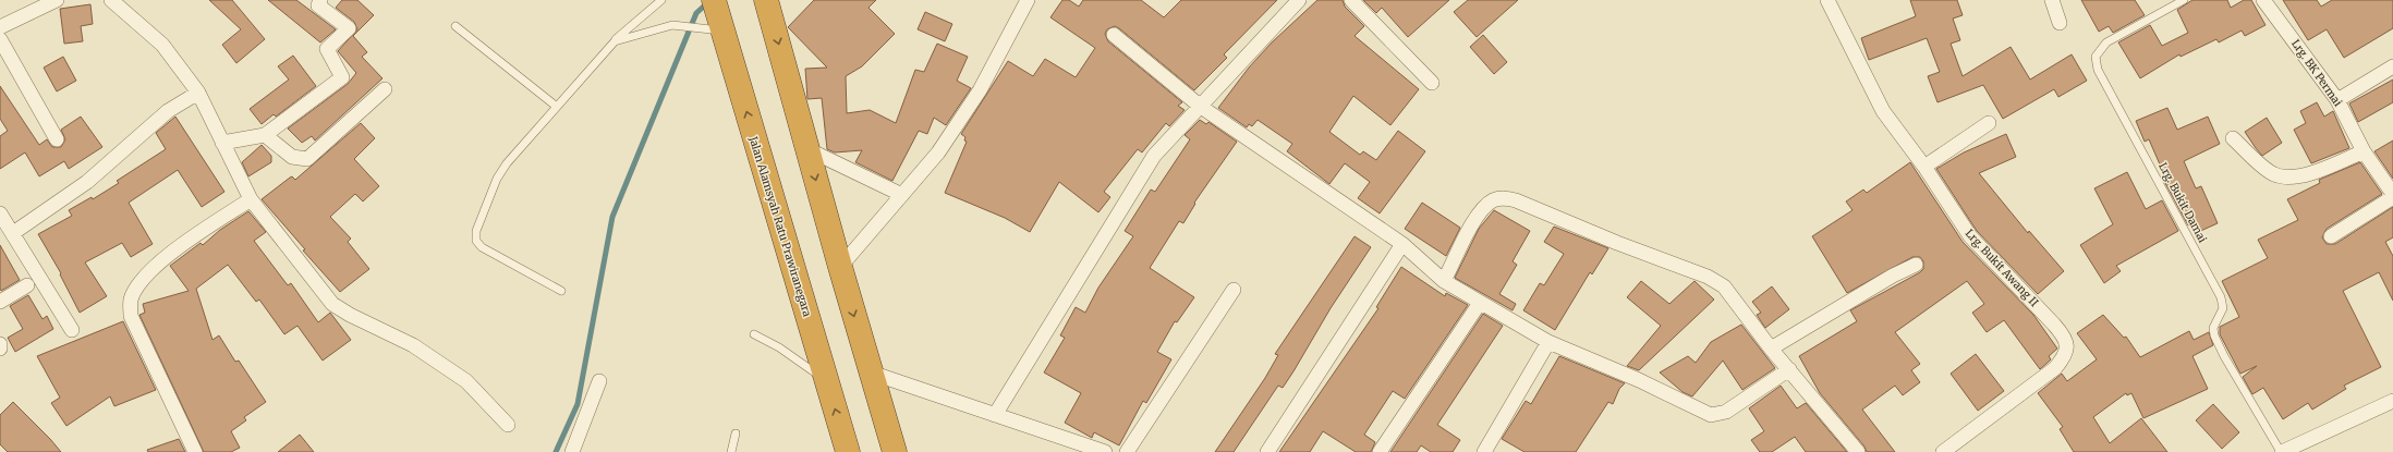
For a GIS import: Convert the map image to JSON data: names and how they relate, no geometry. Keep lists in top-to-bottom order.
{
  "streets": {
    "highway": ["Jalan Alamsyah Ratu Prawiranegara"],
    "street": ["Lrg. BK Permai", "Lrg. Bukit Awang II"],
    "lane": ["Lrg. Bukit Damai"]
  }
}
